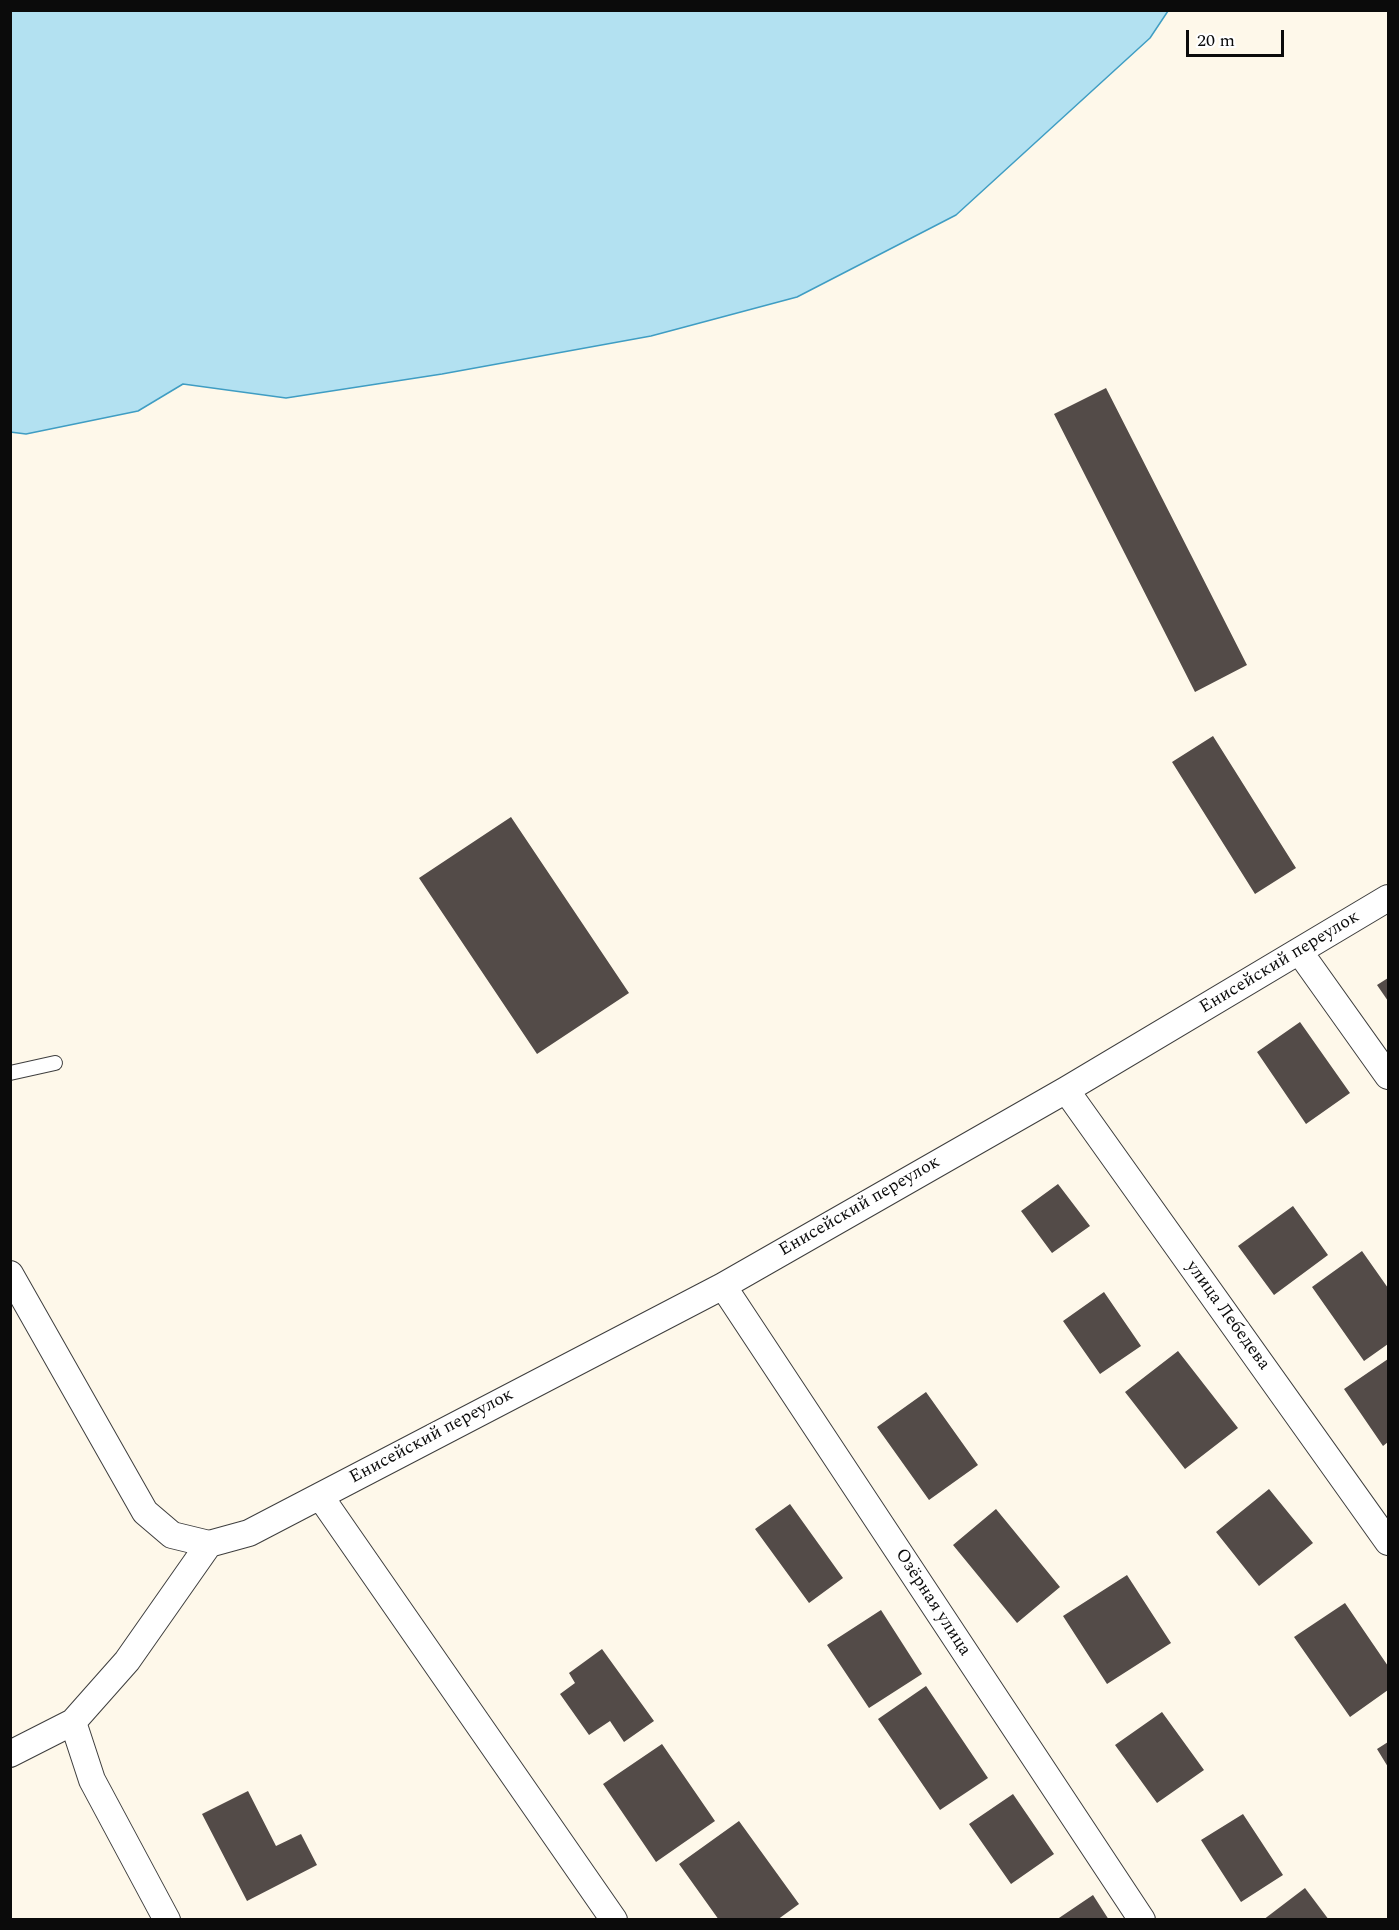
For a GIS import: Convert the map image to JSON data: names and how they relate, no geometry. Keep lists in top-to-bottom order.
{
  "streets": {
    "street": ["Енисейский переулок", "улица Лебедева", "Озёрная улица"]
  },
  "crossings": [
    ["Енисейский переулок", "улица Лебедева"],
    ["Енисейский переулок", "Озёрная улица"]
  ],
  "scale_bar": "20 m"
}
